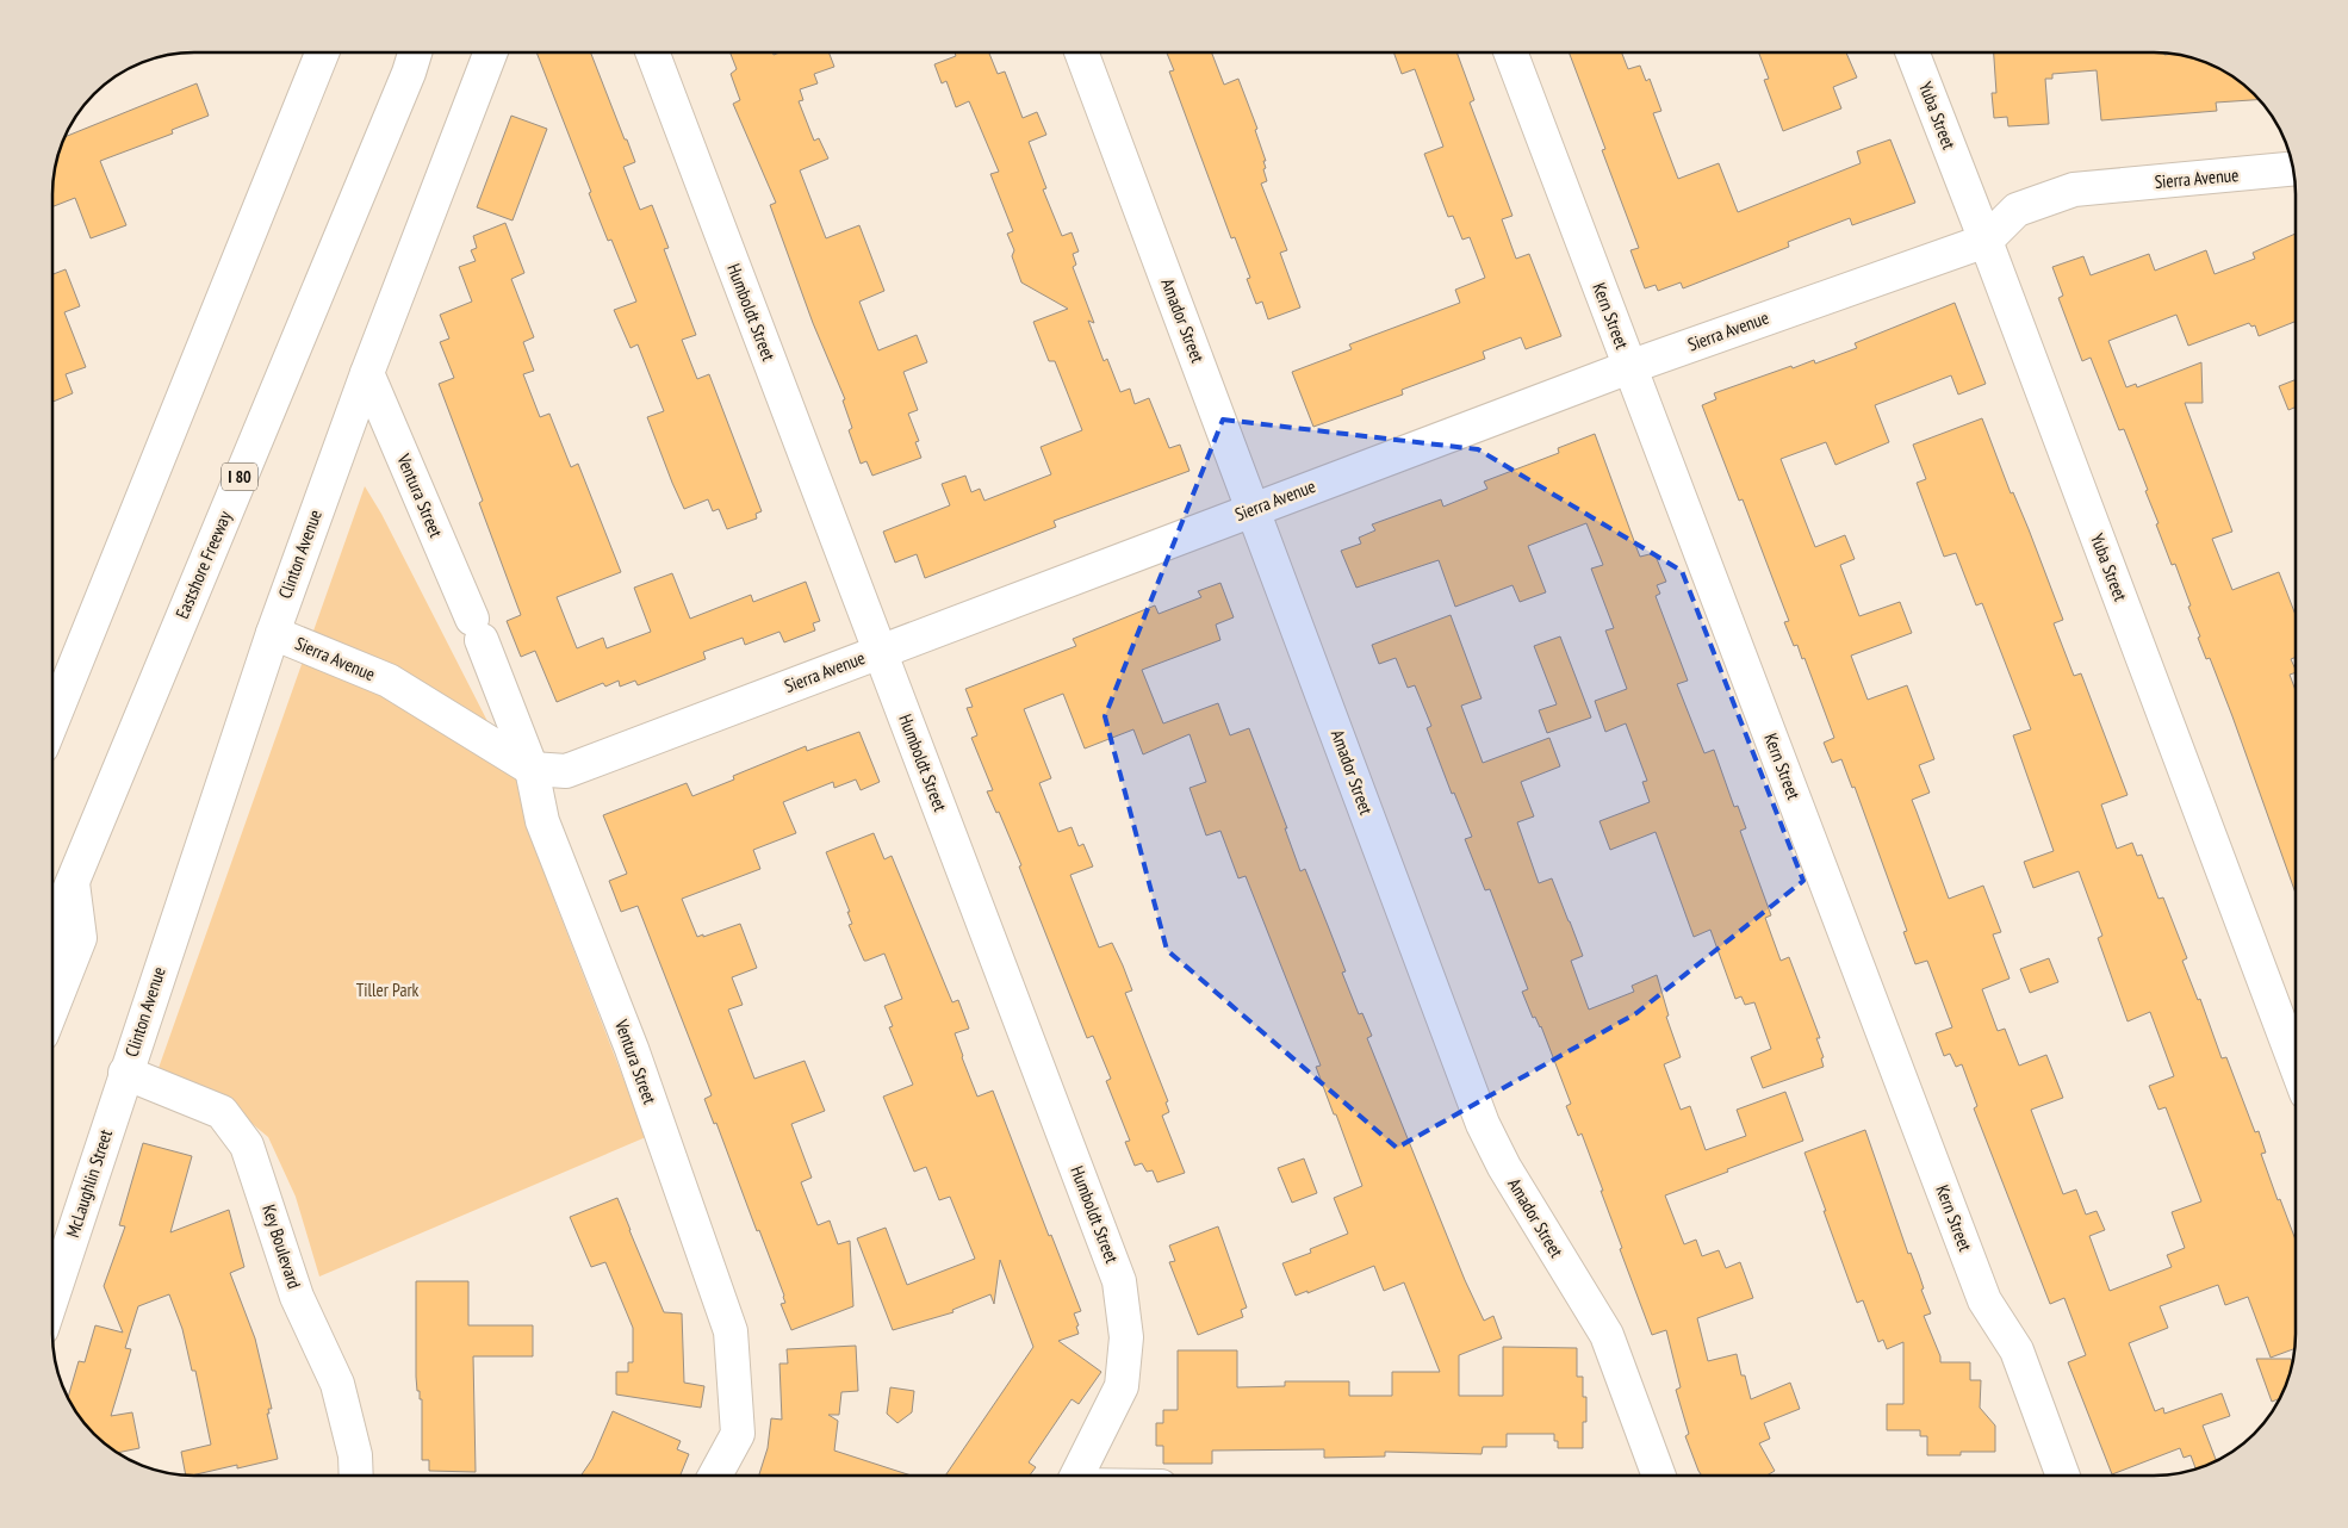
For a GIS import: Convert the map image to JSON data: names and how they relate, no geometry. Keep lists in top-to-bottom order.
{
  "streets": {
    "main road": [
      "Yuba Street",
      "Sierra Avenue",
      "Humboldt Street",
      "Kern Street",
      "Amador Street",
      "I 80",
      "Ventura Street",
      "Clinton Avenue",
      "Eastshore Freeway",
      "McLaughlin Street",
      "Key Boulevard"
    ]
  },
  "crossings": [
    ["Yuba Street", "Sierra Avenue"],
    ["Sierra Avenue", "Humboldt Street"],
    ["Sierra Avenue", "Kern Street"],
    ["Sierra Avenue", "Amador Street"],
    ["Sierra Avenue", "Ventura Street"],
    ["Sierra Avenue", "Clinton Avenue"],
    ["Ventura Street", "Clinton Avenue"],
    ["Clinton Avenue", "McLaughlin Street"],
    ["Clinton Avenue", "Key Boulevard"],
    ["McLaughlin Street", "Key Boulevard"]
  ],
  "parks": ["Tiller Park"]
}
